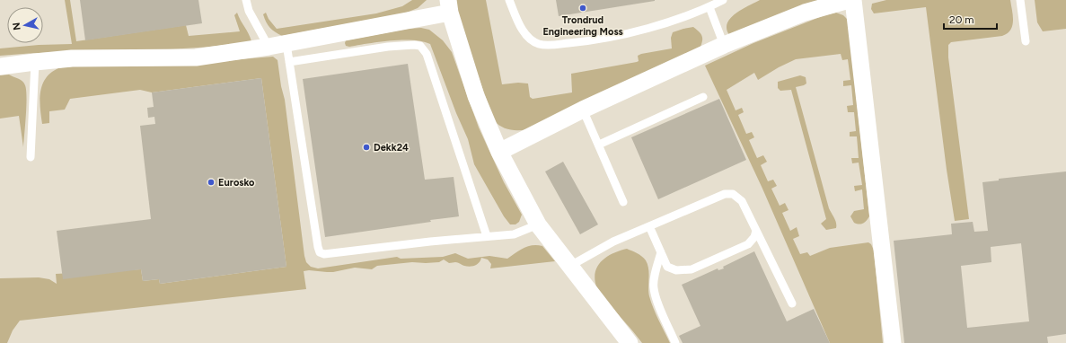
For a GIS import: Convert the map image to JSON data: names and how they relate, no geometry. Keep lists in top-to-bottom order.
{
  "places": ["Trondrud Engineering Moss", "Dekk24", "Eurosko"],
  "scale_bar": "20 m",
  "north": "left"
}
